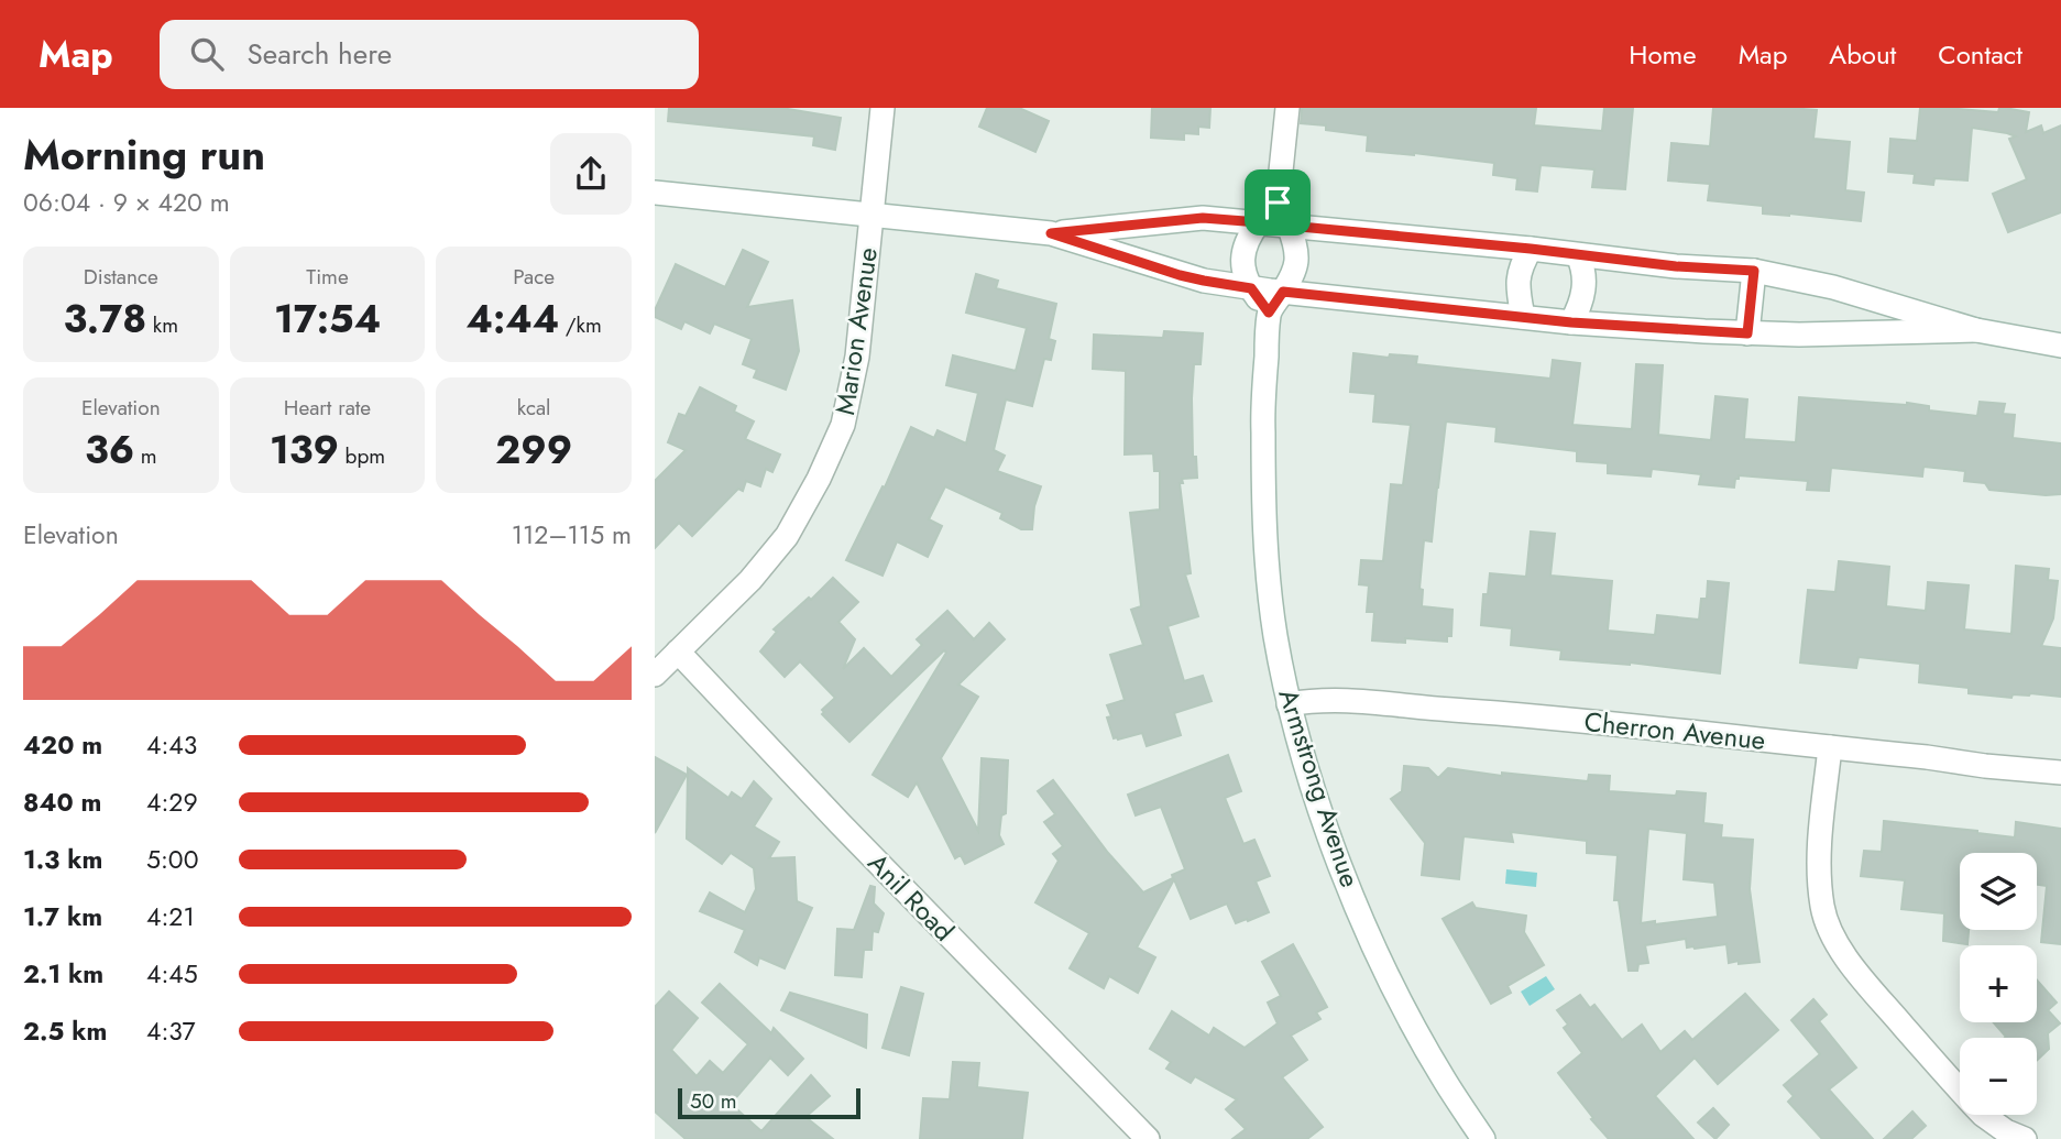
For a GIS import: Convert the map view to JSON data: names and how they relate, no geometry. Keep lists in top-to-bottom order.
{
  "streets": {
    "street": [
      "Marion Avenue",
      "Cherron Avenue",
      "Armstrong Avenue",
      "Anil Road"
    ]
  },
  "crossings": [
    ["Marion Avenue", "Anil Road"],
    ["Cherron Avenue", "Armstrong Avenue"]
  ],
  "scale_bar": "50 m",
  "page": {
    "header": "Map",
    "search": "Search here",
    "nav": [
      "Home",
      "Map",
      "About",
      "Contact"
    ],
    "heading": ["Morning run", "06:04 · 9 × 420 m"],
    "stats": [
      ["Distance", "3.78 km"],
      ["Time", "17:54"],
      ["Pace", "4:44 /km"],
      ["Elevation", "36 m"],
      ["Heart rate", "139 bpm"],
      ["kcal", "299"]
    ],
    "chart": ["Elevation", "112–115 m"],
    "list": [
      {
        "name": "420 m",
        "note": "4:43"
      },
      {
        "name": "840 m",
        "note": "4:29"
      },
      {
        "name": "1.3 km",
        "note": "5:00"
      },
      {
        "name": "1.7 km",
        "note": "4:21"
      },
      {
        "name": "2.1 km",
        "note": "4:45"
      },
      {
        "name": "2.5 km",
        "note": "4:37"
      }
    ],
    "map_buttons": ["+", "−"],
    "scale": "50 m"
  }
}
